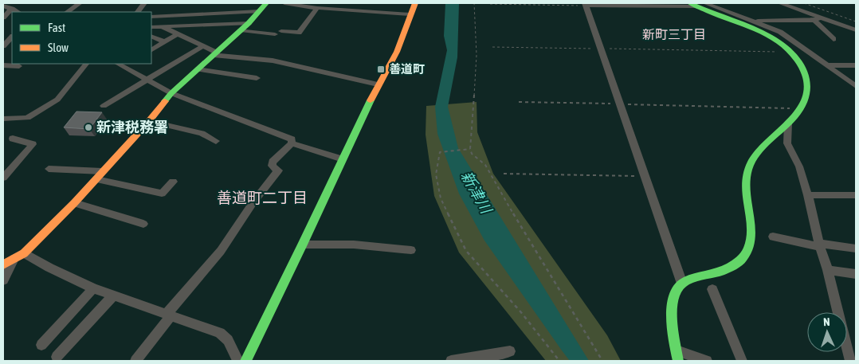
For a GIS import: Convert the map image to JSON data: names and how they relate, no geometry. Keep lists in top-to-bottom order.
{
  "districts": ["新町三丁目", "善道町二丁目"],
  "water": ["新津川"],
  "places": {
    "transit": ["善道町"],
    "other": ["新津税務署"]
  },
  "legend": ["Fast", "Slow"],
  "north": "top"
}
